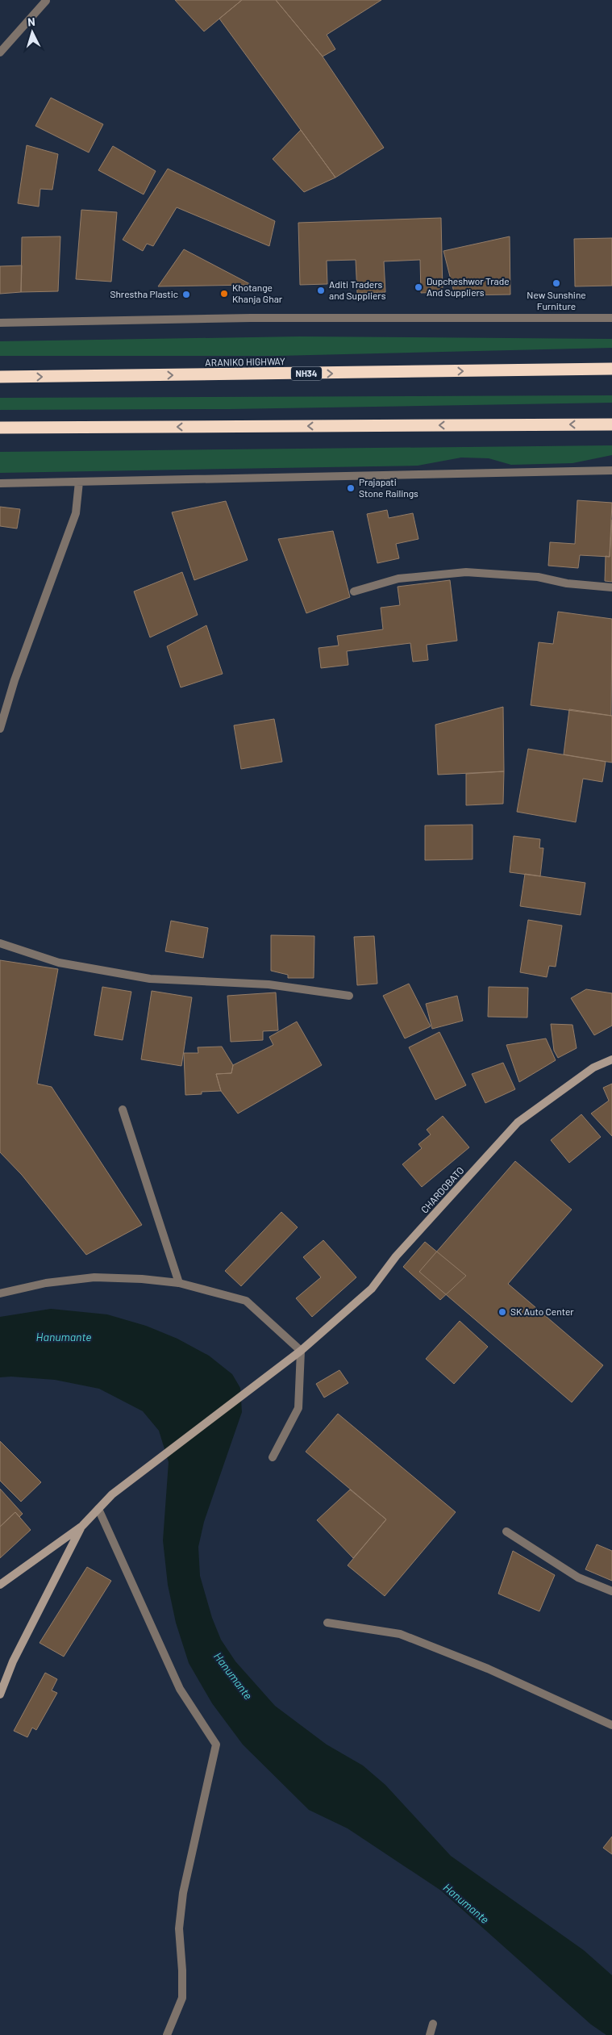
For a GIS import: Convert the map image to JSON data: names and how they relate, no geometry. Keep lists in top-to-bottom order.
{
  "streets": {
    "highway": ["ARANIKO HIGHWAY", "NH34"],
    "street": ["CHARDOBATO"]
  },
  "water": ["Hanumante"],
  "places": [
    "New Sunshine Furniture",
    "Dupcheshwor Trade And Suppliers",
    "Aditi Traders and Suppliers",
    "Khotange Khanja Ghar",
    "Shrestha Plastic",
    "Prajapati Stone Railings",
    "SK Auto Center"
  ],
  "north": "top"
}
